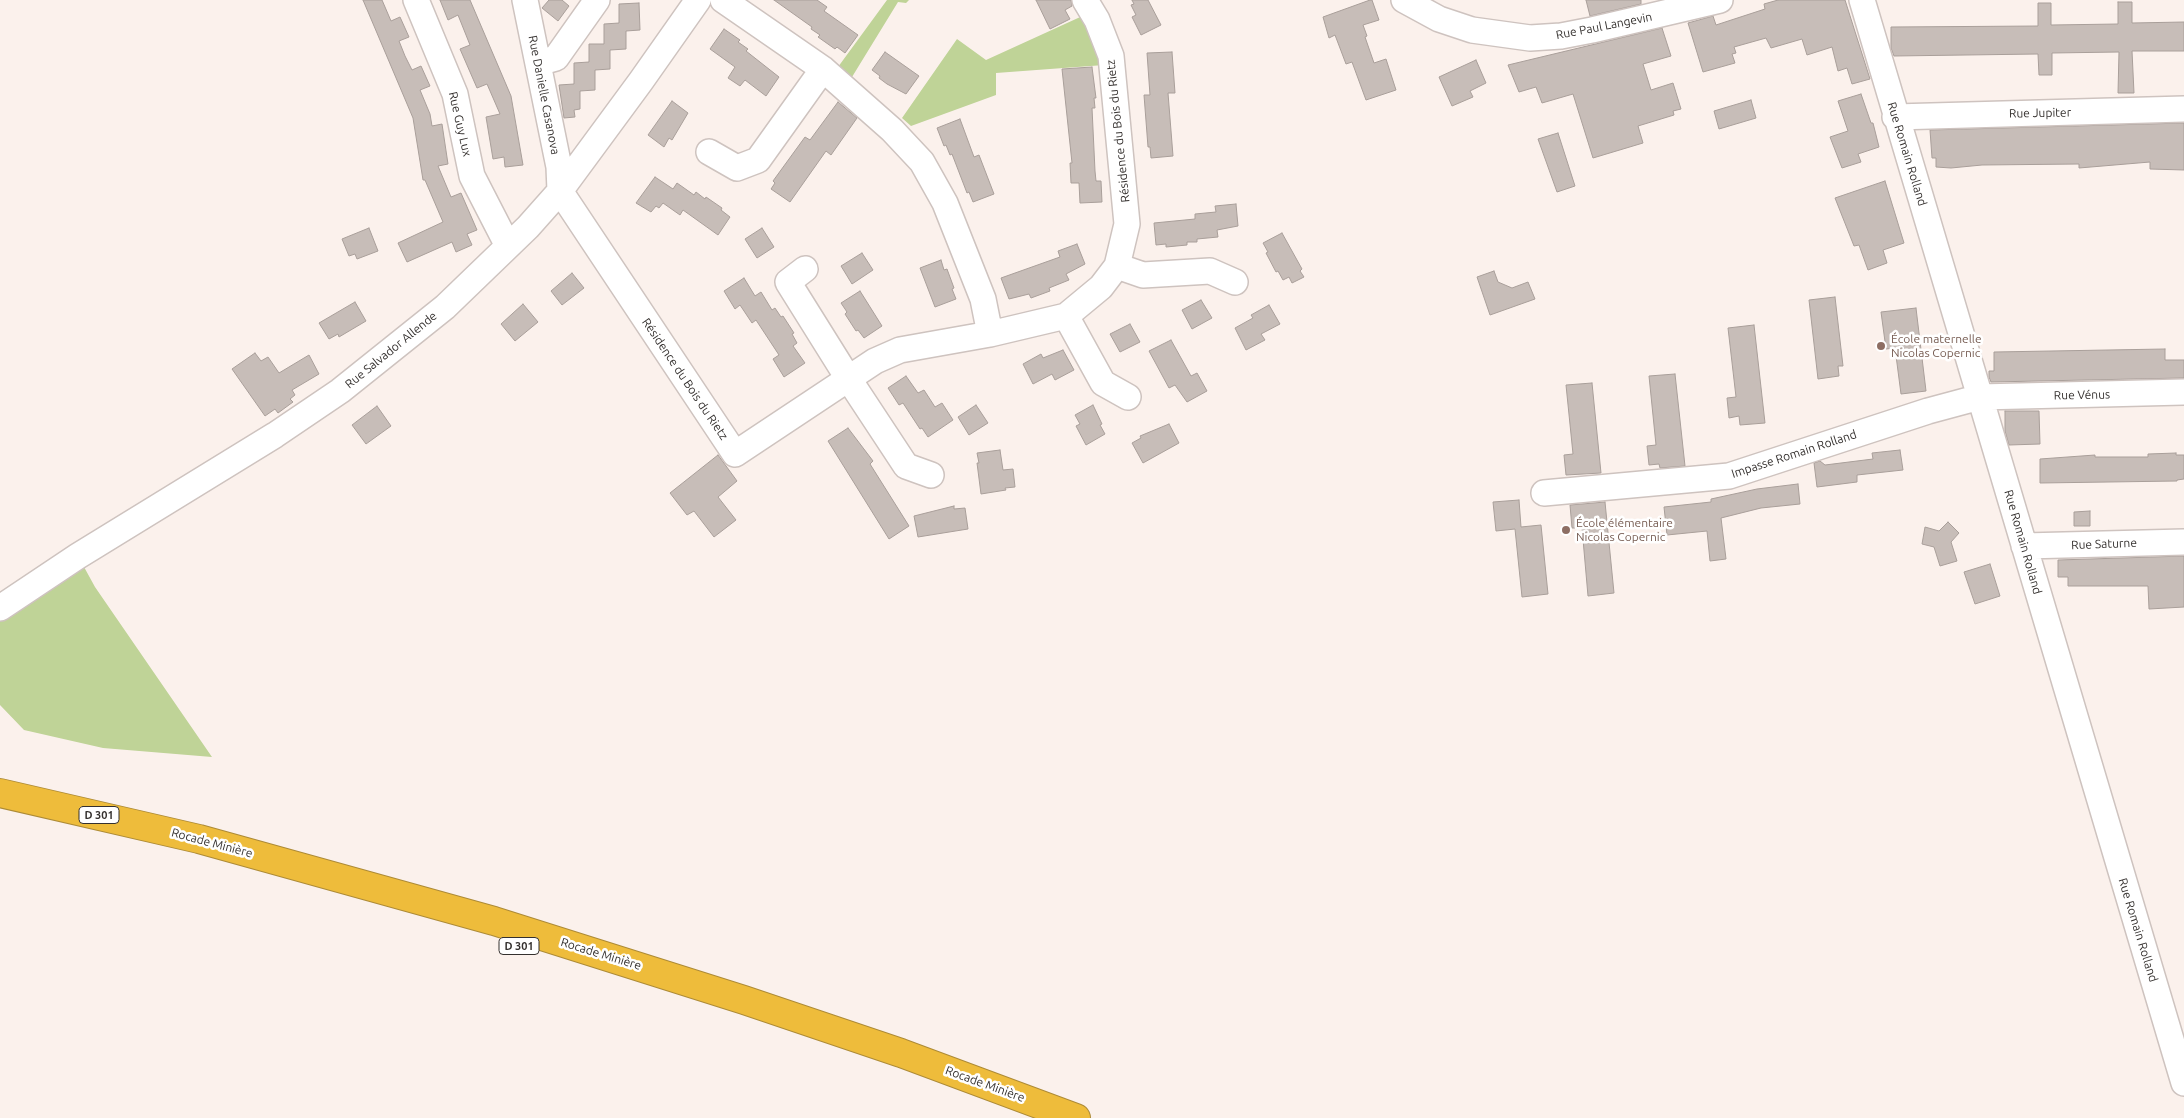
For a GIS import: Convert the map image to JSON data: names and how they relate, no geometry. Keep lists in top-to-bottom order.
{
  "streets": {
    "highway": ["D 301", "Rocade Minière"],
    "street": [
      "Rue Paul Langevin",
      "Rue Danielle Casanova",
      "Rue Jupiter",
      "Rue Guy Lux",
      "Résidence du Bois du Rietz",
      "Rue Romain Rolland",
      "Rue Salvador Allende",
      "Rue Vénus",
      "Impasse Romain Rolland",
      "Rue Saturne"
    ]
  },
  "crossings": [
    ["Rue Danielle Casanova", "Résidence du Bois du Rietz"],
    ["Rue Danielle Casanova", "Rue Salvador Allende"],
    ["Rue Jupiter", "Rue Romain Rolland"],
    ["Rue Guy Lux", "Rue Salvador Allende"],
    ["Résidence du Bois du Rietz", "Rue Salvador Allende"],
    ["Rue Romain Rolland", "Rue Vénus"],
    ["Rue Romain Rolland", "Impasse Romain Rolland"],
    ["Rue Romain Rolland", "Rue Saturne"],
    ["Rue Vénus", "Impasse Romain Rolland"]
  ],
  "places": ["École maternelle Nicolas Copernic", "École élémentaire Nicolas Copernic"]
}
